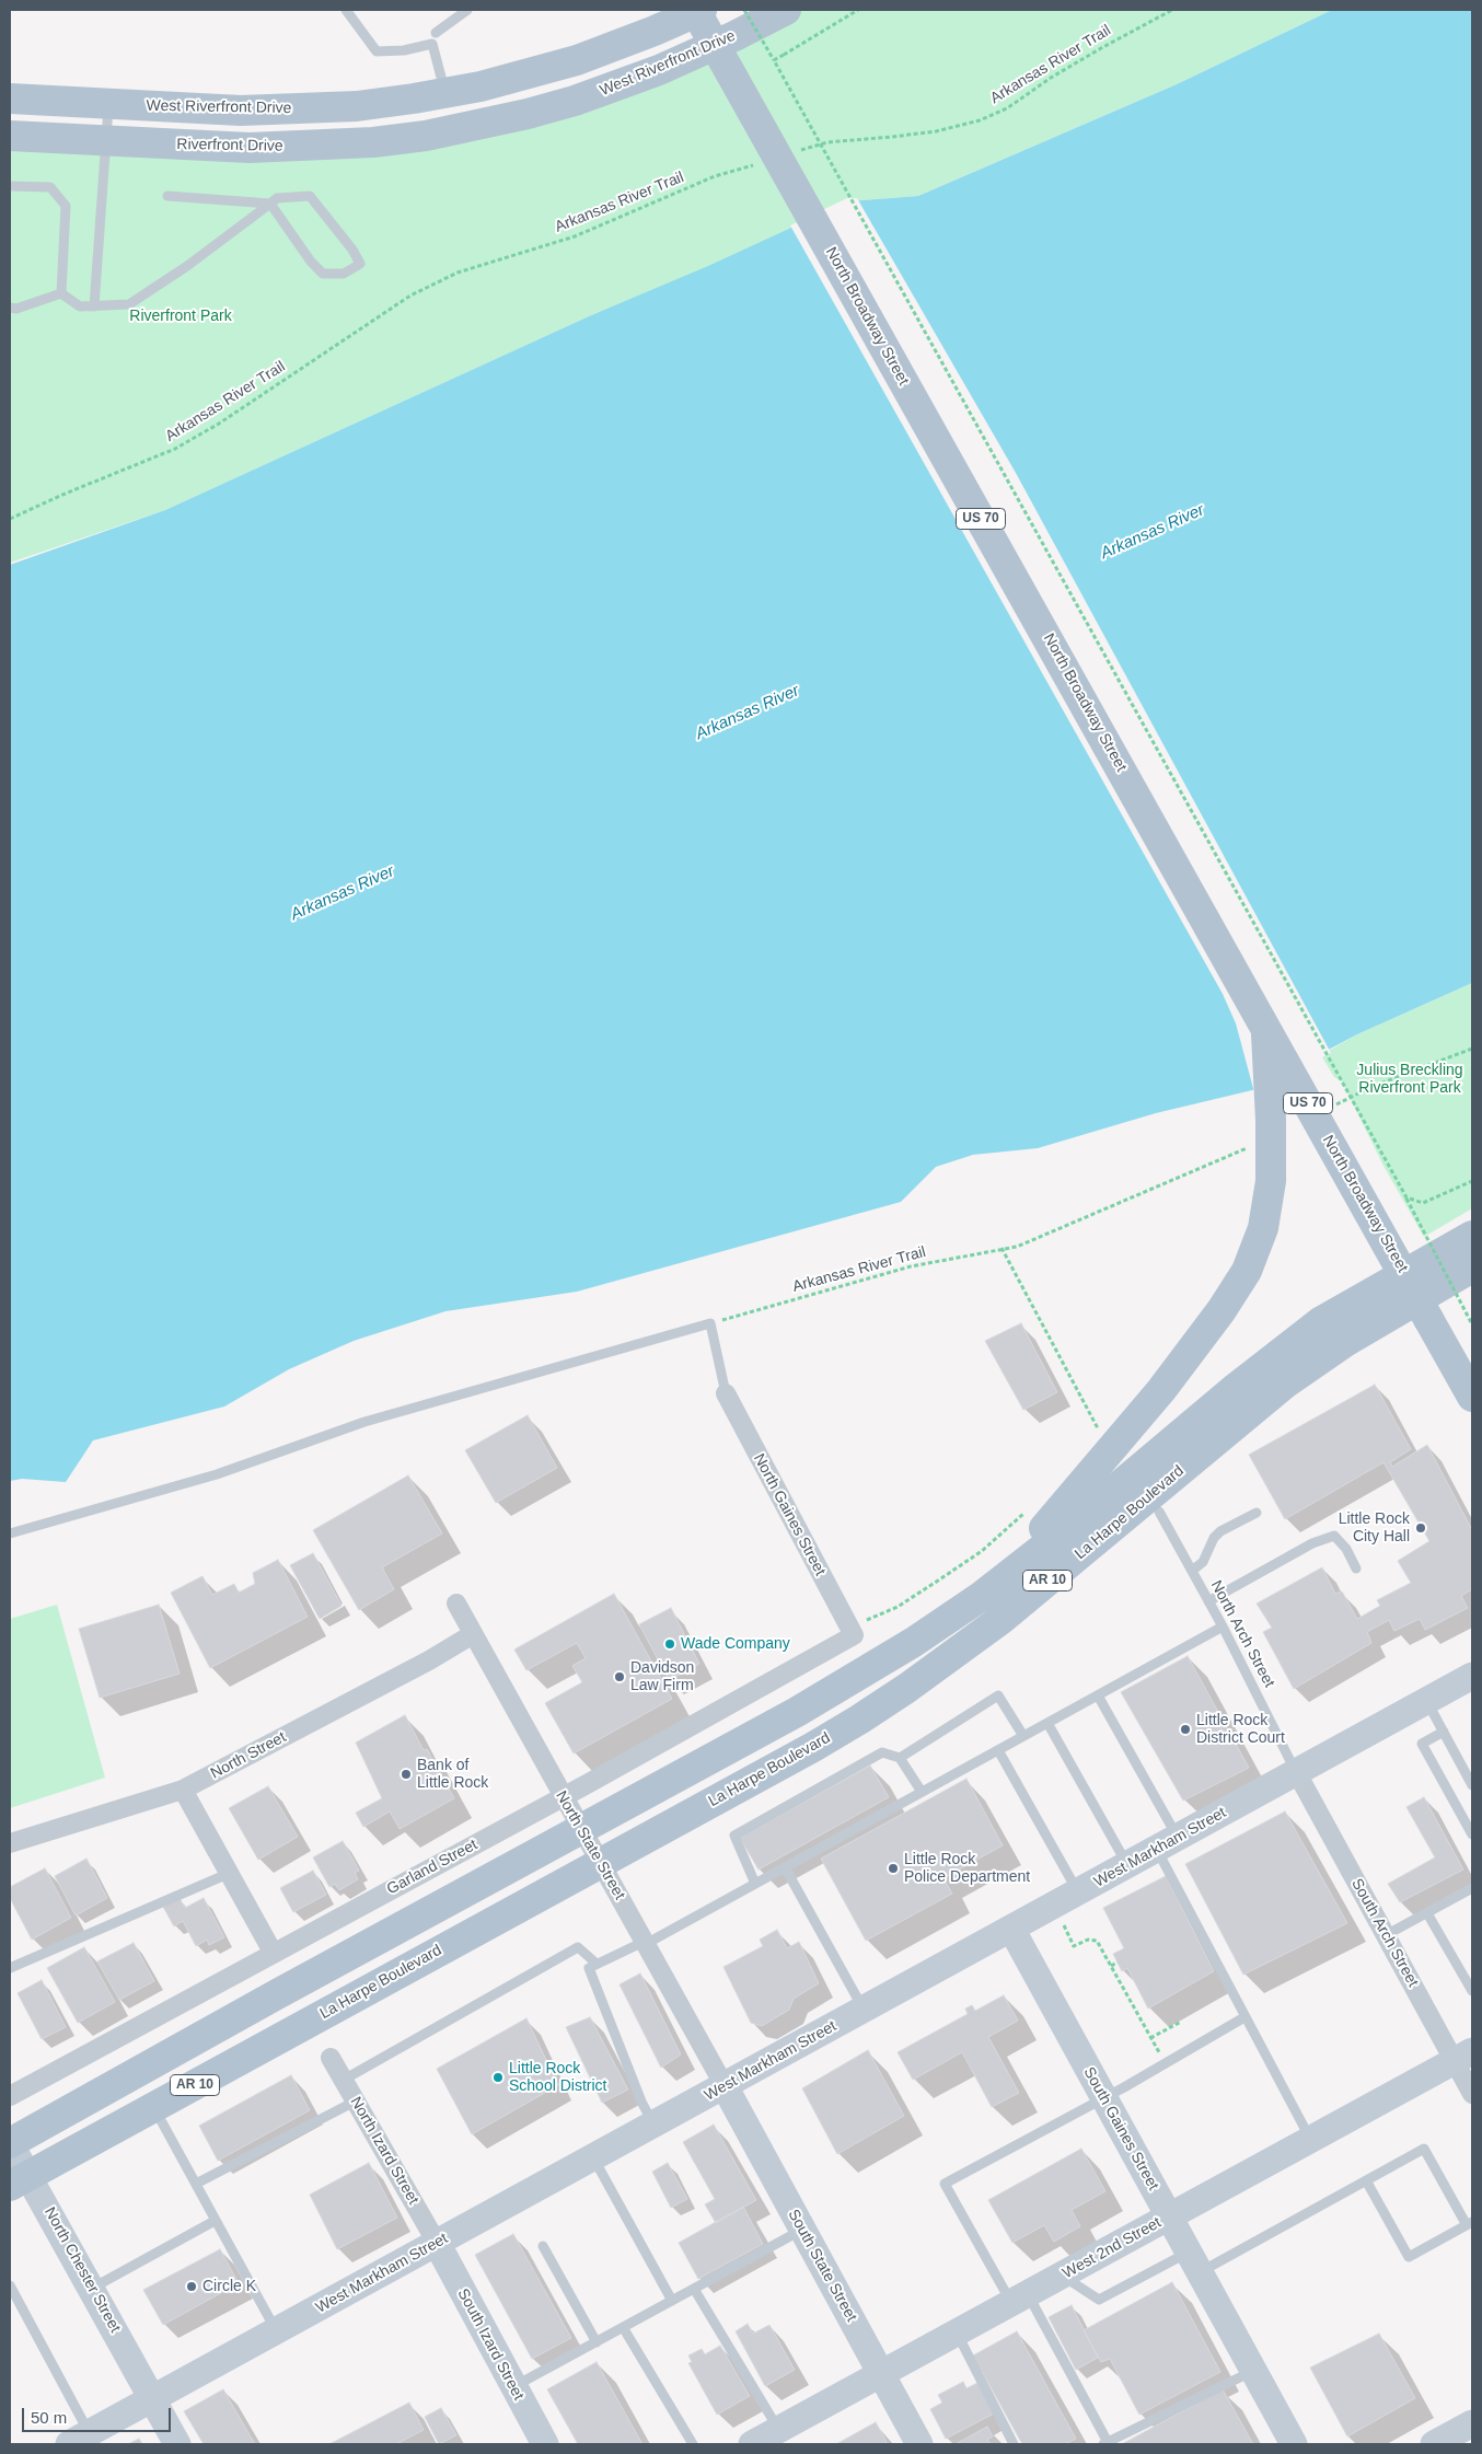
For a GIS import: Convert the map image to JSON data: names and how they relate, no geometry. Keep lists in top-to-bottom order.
{
  "streets": {
    "main road": [
      "West Riverfront Drive",
      "Riverfront Drive",
      "North Broadway Street",
      "US 70",
      "La Harpe Boulevard",
      "AR 10"
    ],
    "street": [
      "North Gaines Street",
      "North Street",
      "North State Street",
      "West Markham Street",
      "Garland Street",
      "South Arch Street",
      "South Gaines Street",
      "North Izard Street",
      "West 2nd Street",
      "South State Street",
      "North Chester Street",
      "South Izard Street"
    ],
    "lane": ["North Arch Street"],
    "path": ["Arkansas River Trail"]
  },
  "crossings": [
    ["West Riverfront Drive", "Riverfront Drive"],
    ["La Harpe Boulevard", "North State Street"],
    ["La Harpe Boulevard", "North Chester Street"],
    ["North Gaines Street", "Garland Street"],
    ["North Arch Street", "West Markham Street"],
    ["North Arch Street", "South Arch Street"],
    ["North Street", "North State Street"],
    ["North State Street", "West Markham Street"],
    ["North State Street", "Garland Street"],
    ["North State Street", "South State Street"],
    ["West Markham Street", "South Arch Street"],
    ["West Markham Street", "South Gaines Street"],
    ["West Markham Street", "North Izard Street"],
    ["West Markham Street", "South State Street"],
    ["West Markham Street", "North Chester Street"],
    ["West Markham Street", "South Izard Street"],
    ["South Arch Street", "West 2nd Street"],
    ["South Gaines Street", "West 2nd Street"],
    ["North Izard Street", "South Izard Street"],
    ["West 2nd Street", "South State Street"]
  ],
  "water": ["Arkansas River"],
  "parks": ["Riverfront Park", "Julius Breckling Riverfront Park"],
  "places": [
    "Little Rock City Hall",
    "Wade Company",
    "Davidson Law Firm",
    "Little Rock District Court",
    "Bank of Little Rock",
    "Little Rock Police Department",
    "Little Rock School District",
    "Circle K"
  ],
  "scale_bar": "50 m"
}
